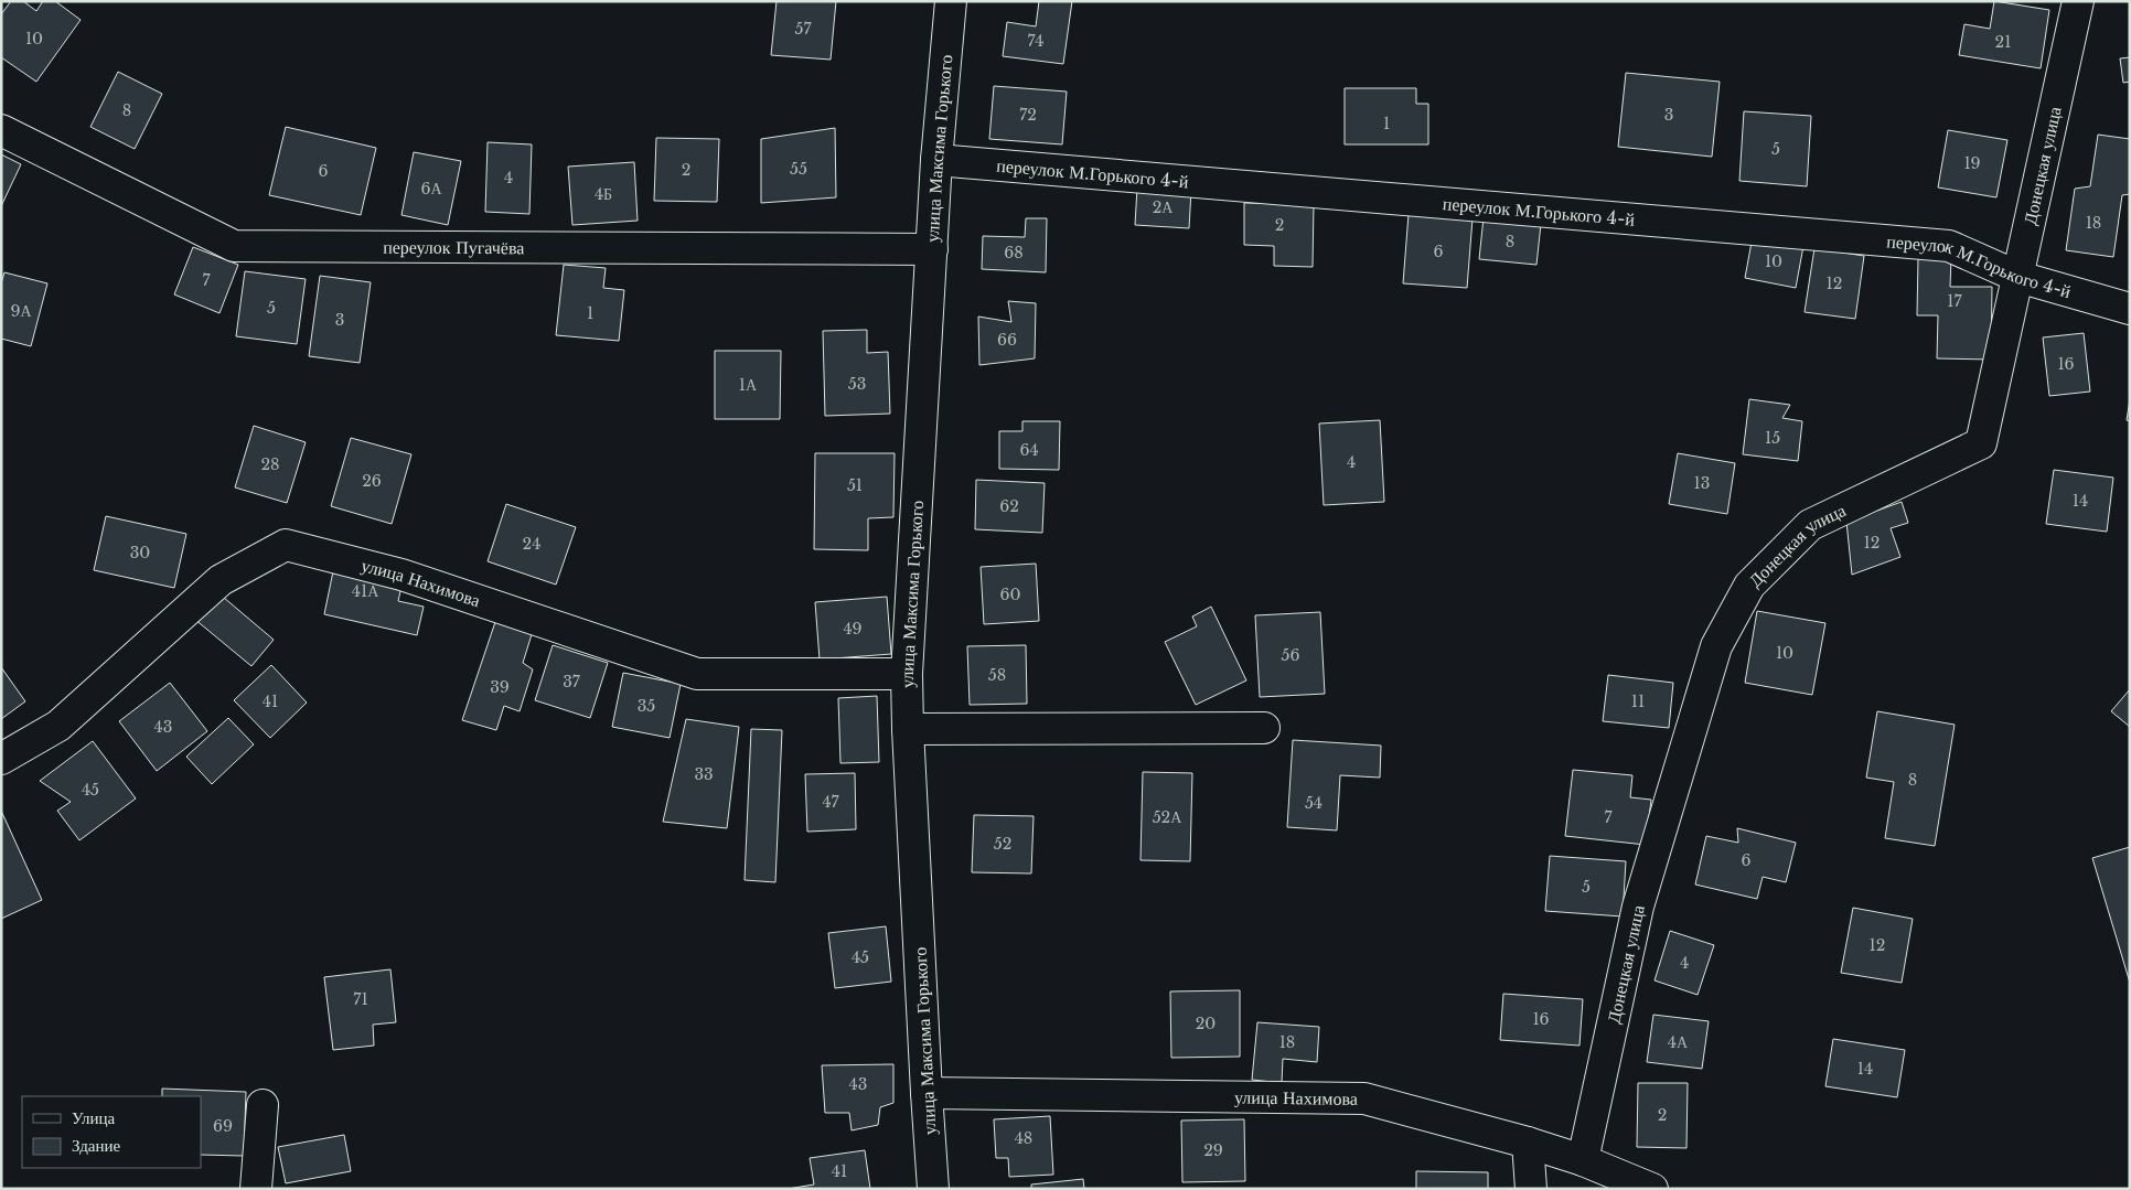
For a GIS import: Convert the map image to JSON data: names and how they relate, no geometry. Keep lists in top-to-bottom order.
{
  "streets": {
    "street": [
      "улица Максима Горького",
      "Донецкая улица",
      "переулок М.Горького 4-й",
      "переулок Пугачёва",
      "улица Нахимова"
    ]
  },
  "crossings": [
    ["улица Максима Горького", "переулок М.Горького 4-й"],
    ["улица Максима Горького", "переулок Пугачёва"],
    ["улица Максима Горького", "улица Нахимова"],
    ["Донецкая улица", "переулок М.Горького 4-й"],
    ["Донецкая улица", "улица Нахимова"]
  ],
  "house_numbers": [
    "57",
    "10",
    "74",
    "21",
    "8",
    "72",
    "3",
    "1",
    "5",
    "19",
    "55",
    "2",
    "6",
    "4",
    "6А",
    "4Б",
    "2А",
    "18",
    "2",
    "8",
    "6",
    "68",
    "10",
    "7",
    "12",
    "17",
    "5",
    "9А",
    "1",
    "3",
    "66",
    "16",
    "53",
    "1А",
    "15",
    "64",
    "4",
    "28",
    "26",
    "13",
    "51",
    "14",
    "62",
    "12",
    "24",
    "30",
    "41А",
    "60",
    "49",
    "10",
    "56",
    "58",
    "37",
    "39",
    "41",
    "11",
    "35",
    "43",
    "33",
    "8",
    "45",
    "47",
    "54",
    "52А",
    "7",
    "52",
    "6",
    "5",
    "12",
    "45",
    "4",
    "71",
    "16",
    "20",
    "18",
    "4А",
    "14",
    "43",
    "2",
    "69",
    "48",
    "29",
    "41"
  ],
  "legend": ["Улица", "Здание"]
}
